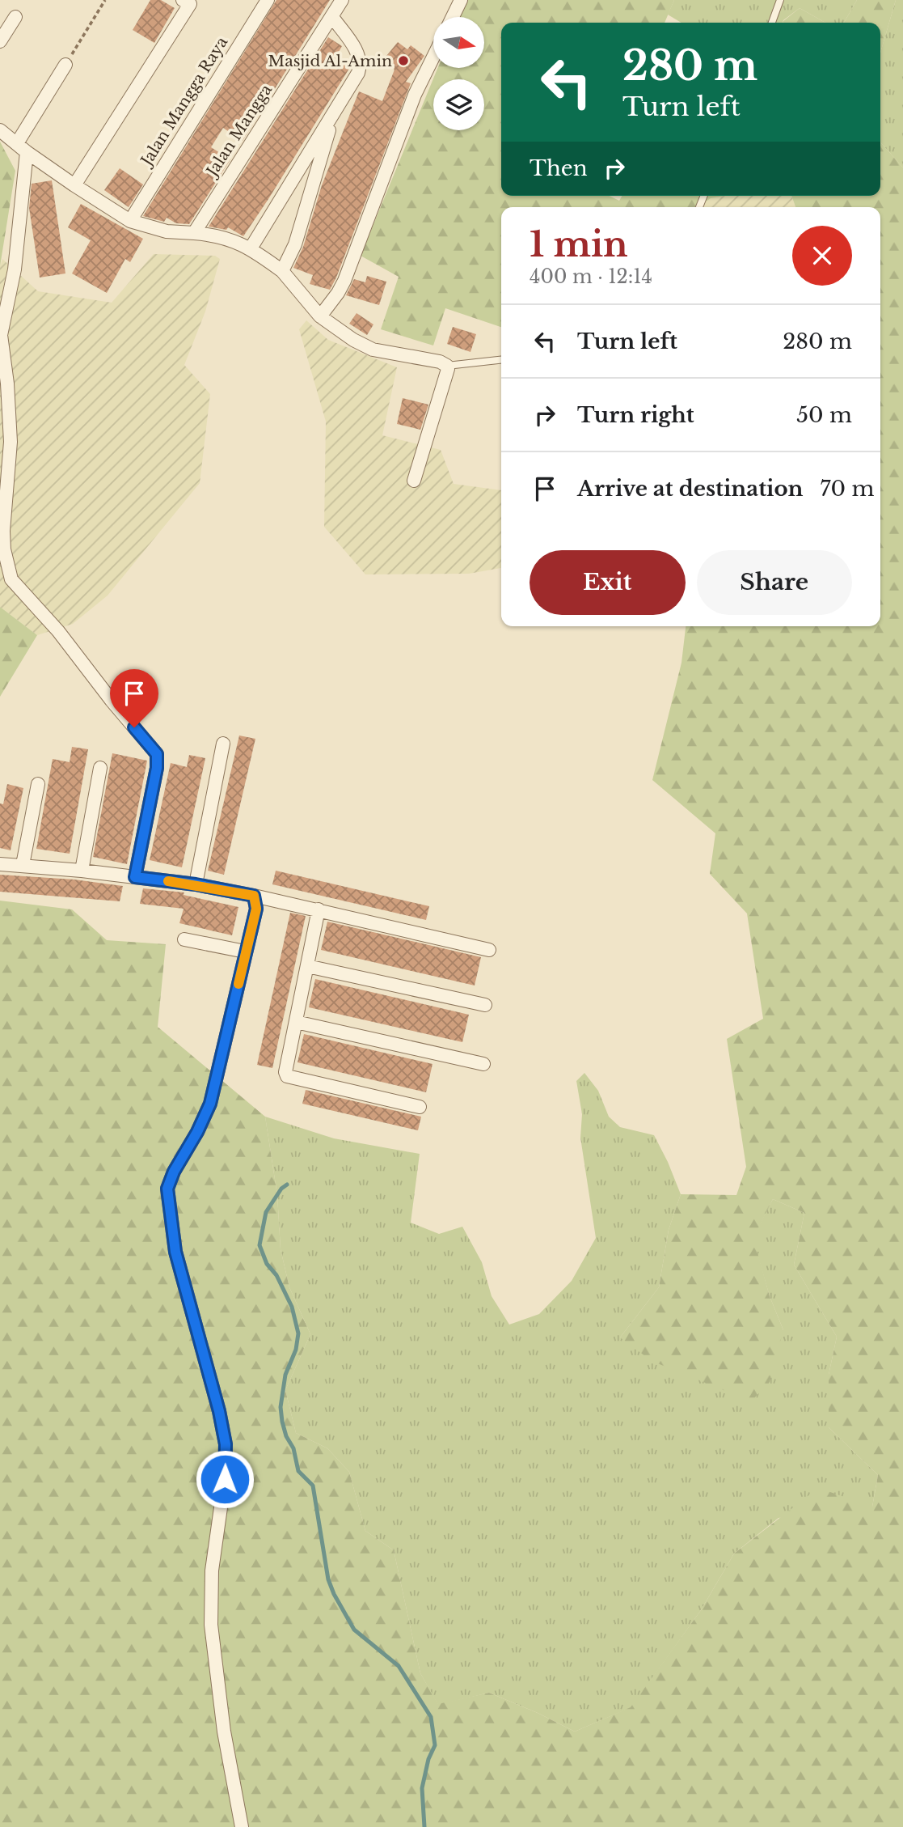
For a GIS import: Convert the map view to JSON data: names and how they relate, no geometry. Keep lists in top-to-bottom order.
{
  "streets": {
    "street": ["Jalan Mangga Raya", "Jalan Mangga"]
  },
  "places": ["Masjid Al-Amin"],
  "north": "right",
  "page": {
    "turn": ["280 m", "Turn left"],
    "then": "Then",
    "heading": ["1 min", "400 m · 12:14"],
    "list": [
      {
        "name": "Turn left",
        "value": "280 m"
      },
      {
        "name": "Turn right",
        "value": "50 m"
      },
      {
        "name": "Arrive at destination",
        "value": "70 m"
      }
    ],
    "buttons": ["Exit", "Share"]
  }
}
